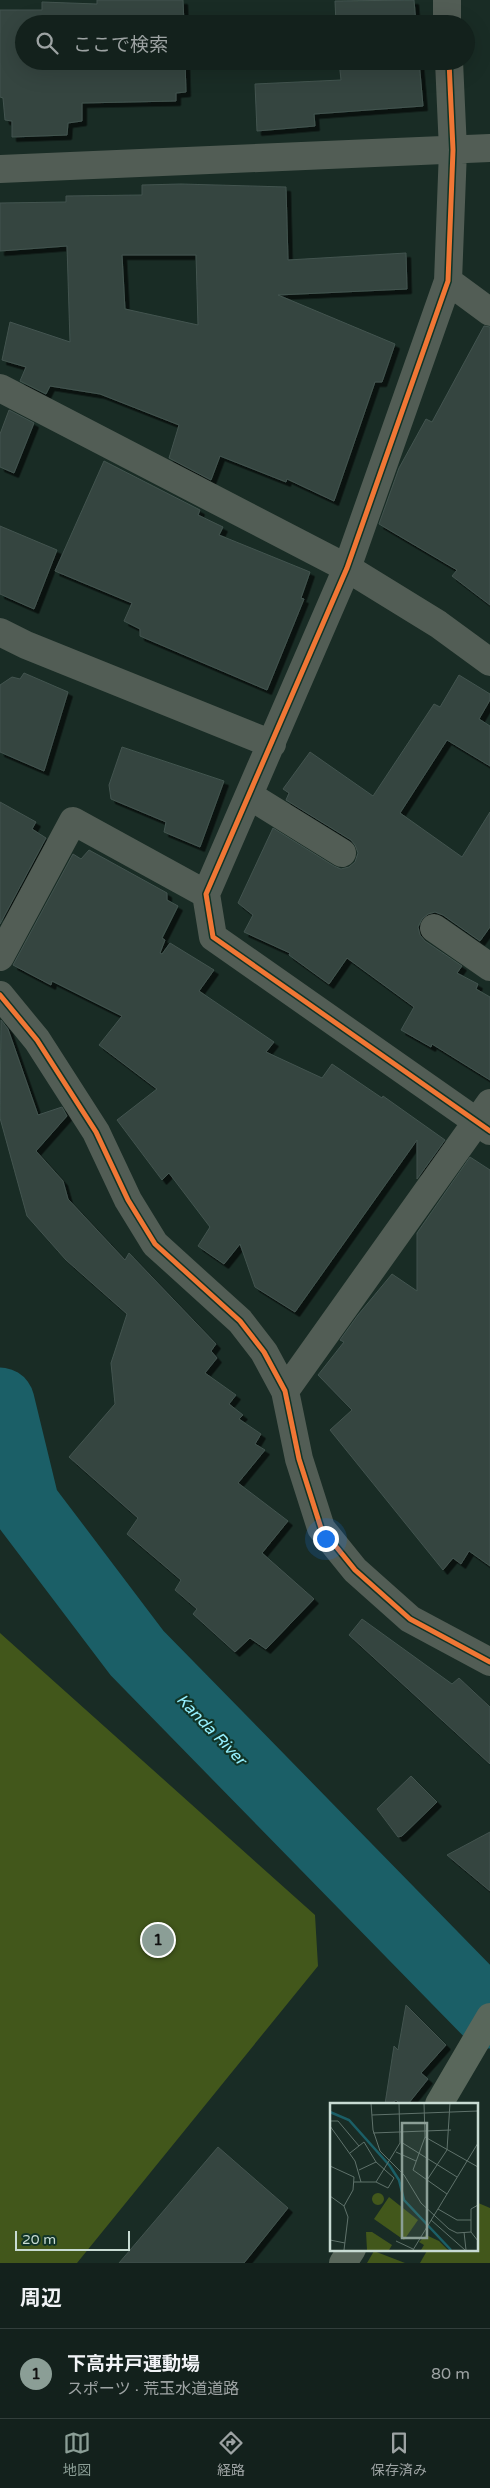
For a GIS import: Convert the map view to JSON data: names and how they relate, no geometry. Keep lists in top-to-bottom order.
{
  "water": ["Kanda River"],
  "scale_bar": "20 m",
  "page": {
    "search": "ここで検索",
    "pins": "1",
    "scale": "20 m",
    "heading": "周辺",
    "list": [
      {
        "mark": "1",
        "name": "下高井戸運動場",
        "note": "スポーツ · 荒玉水道道路",
        "value": "80 m"
      }
    ],
    "nav": ["地図", "経路", "保存済み"]
  }
}
